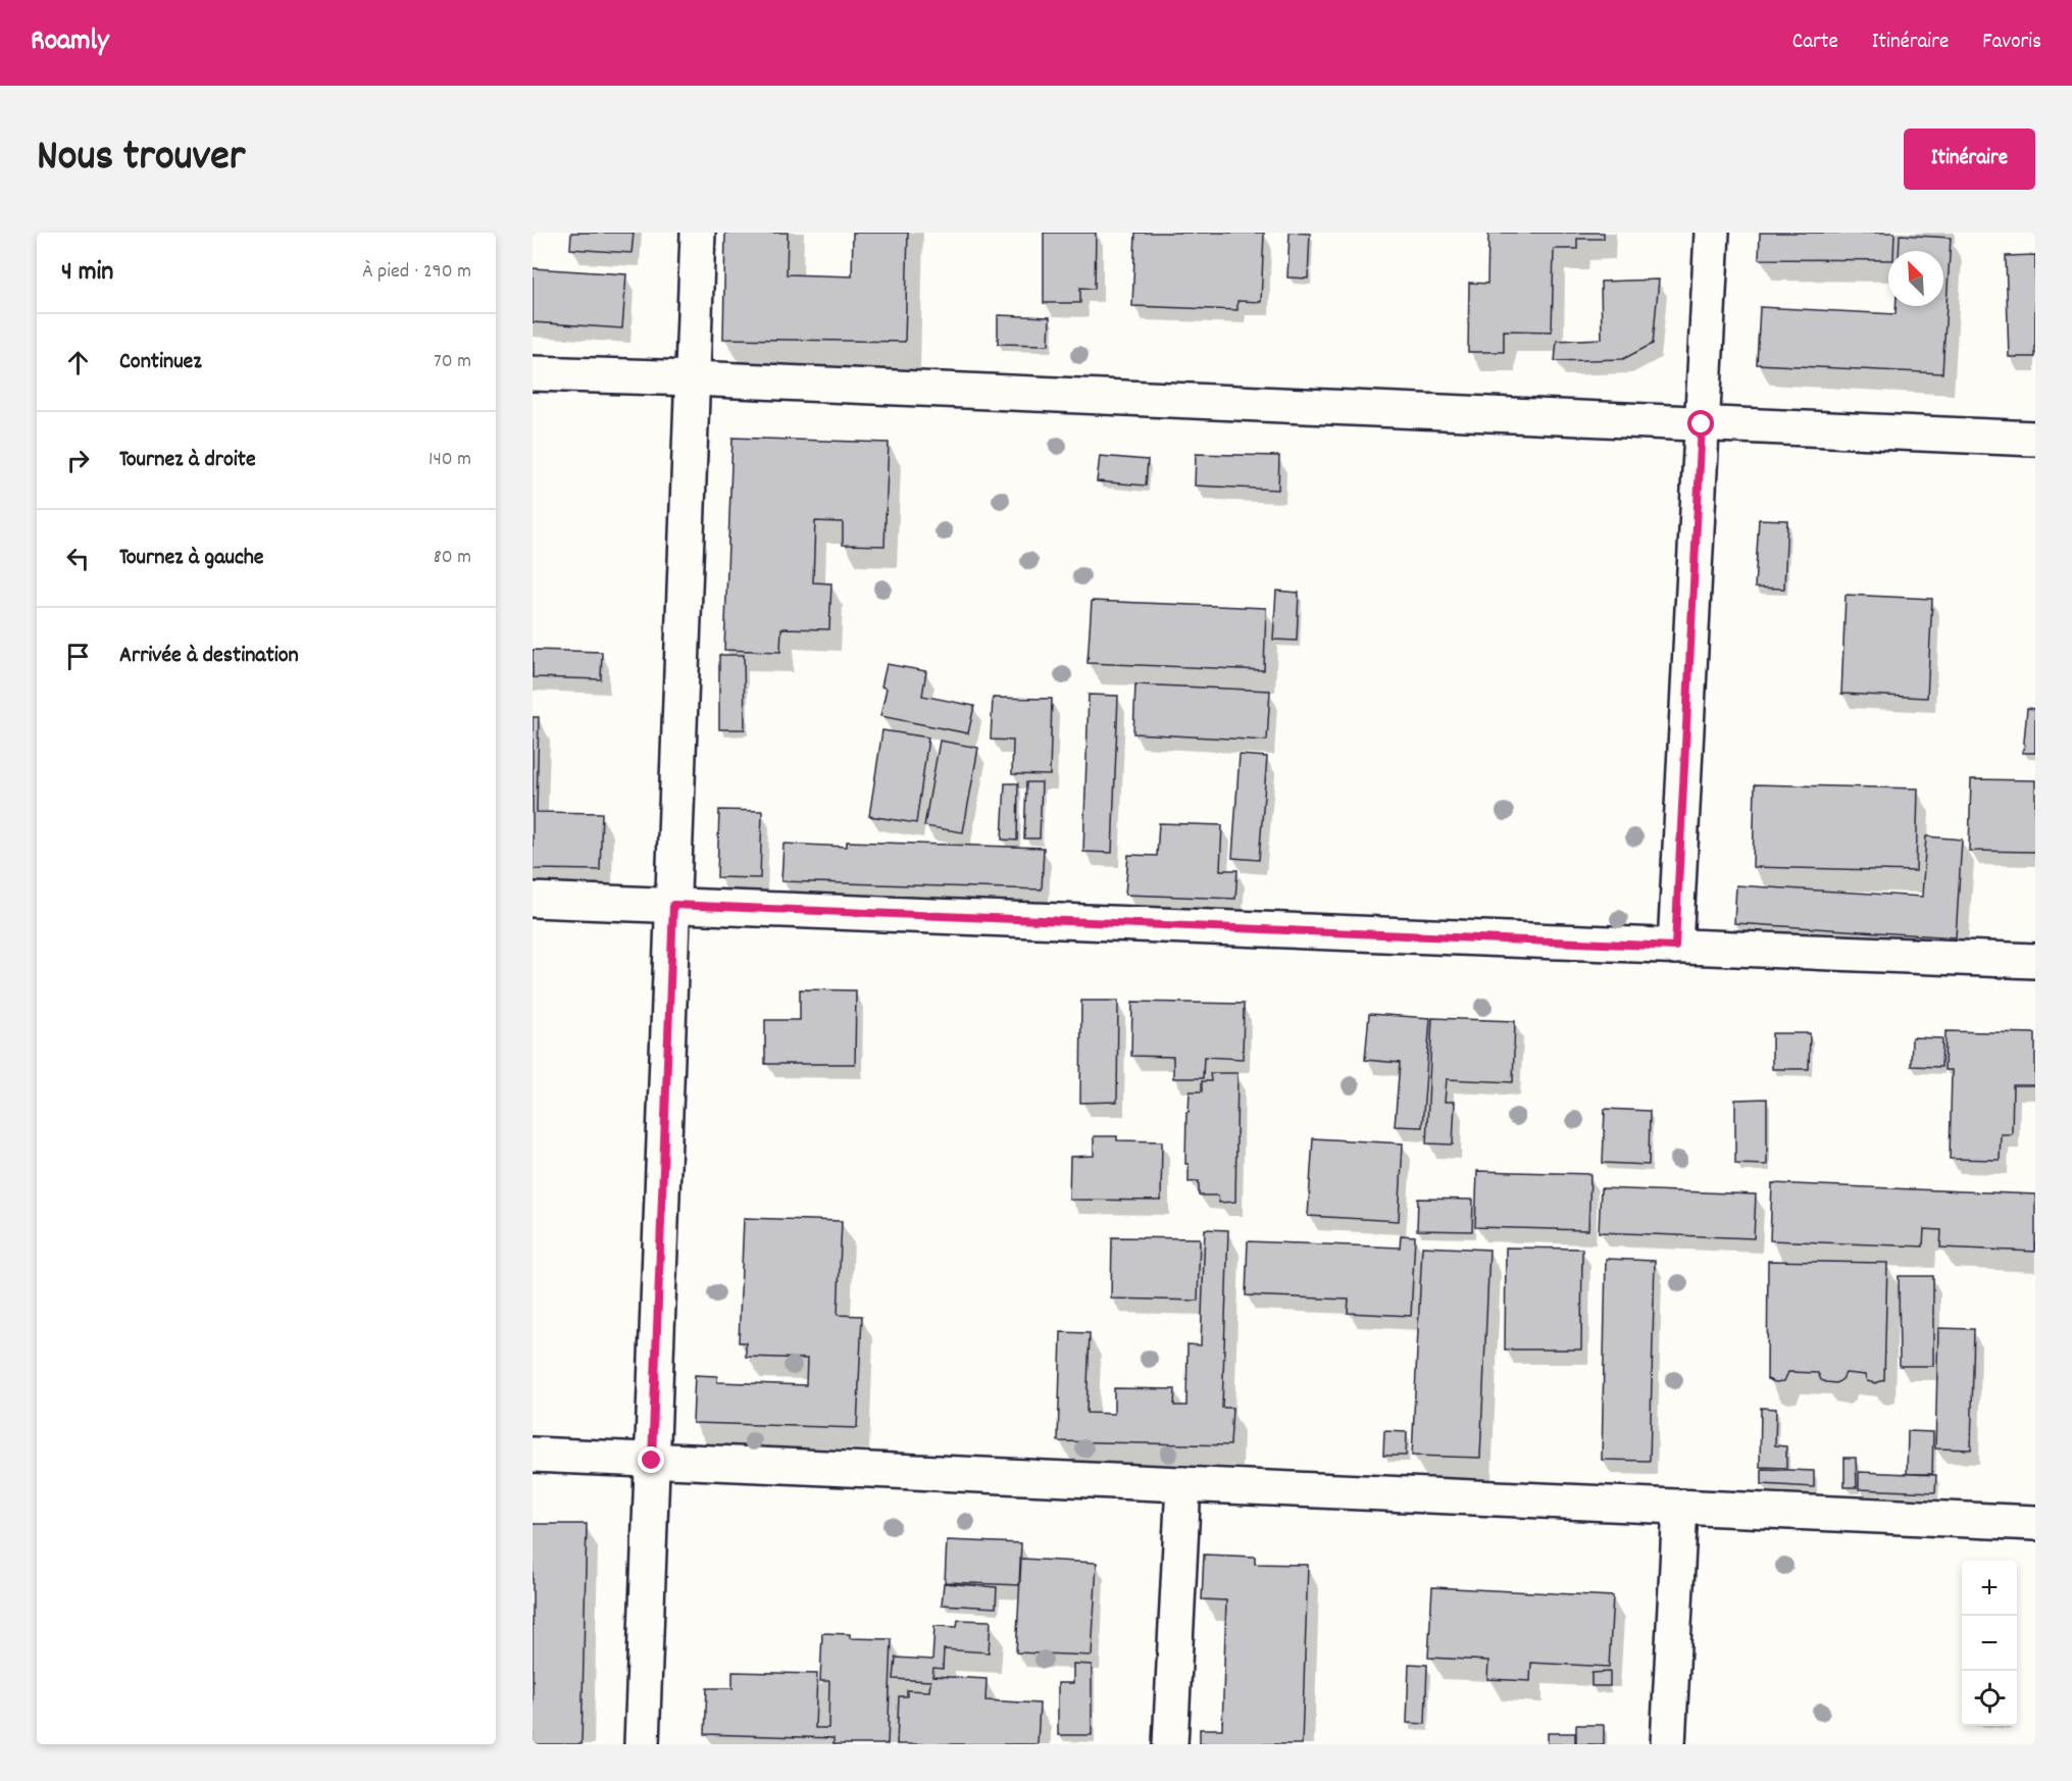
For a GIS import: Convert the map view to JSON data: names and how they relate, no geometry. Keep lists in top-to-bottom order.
{
  "north": "top left",
  "page": {
    "header": "Roamly",
    "nav": ["Carte", "Itinéraire", "Favoris"],
    "title": "Nous trouver",
    "buttons": "Itinéraire",
    "heading": ["4 min", "À pied · 290 m"],
    "list": [
      ["Continuez", "70 m"],
      ["Tournez à droite", "140 m"],
      ["Tournez à gauche", "80 m"],
      "Arrivée à destination"
    ],
    "map_buttons": ["+", "−"]
  }
}
